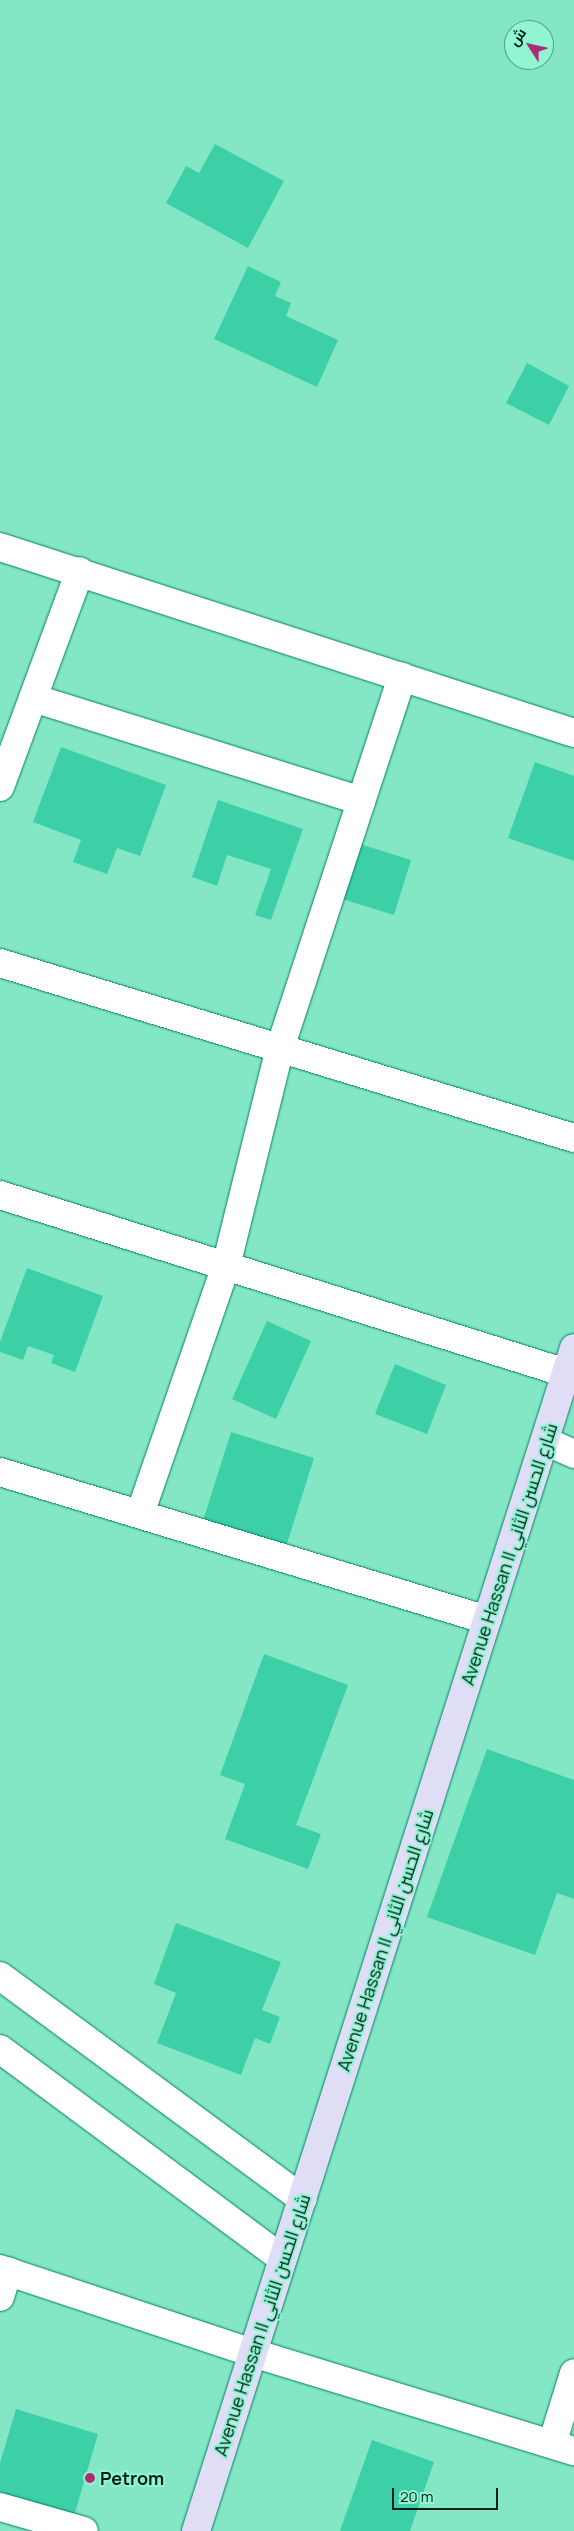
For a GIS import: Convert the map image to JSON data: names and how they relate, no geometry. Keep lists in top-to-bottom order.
{
  "streets": {
    "main road": ["Avenue Hassan II شارع الحسن الثاني"]
  },
  "places": ["Petrom"],
  "scale_bar": "20 m",
  "north": "top left"
}
